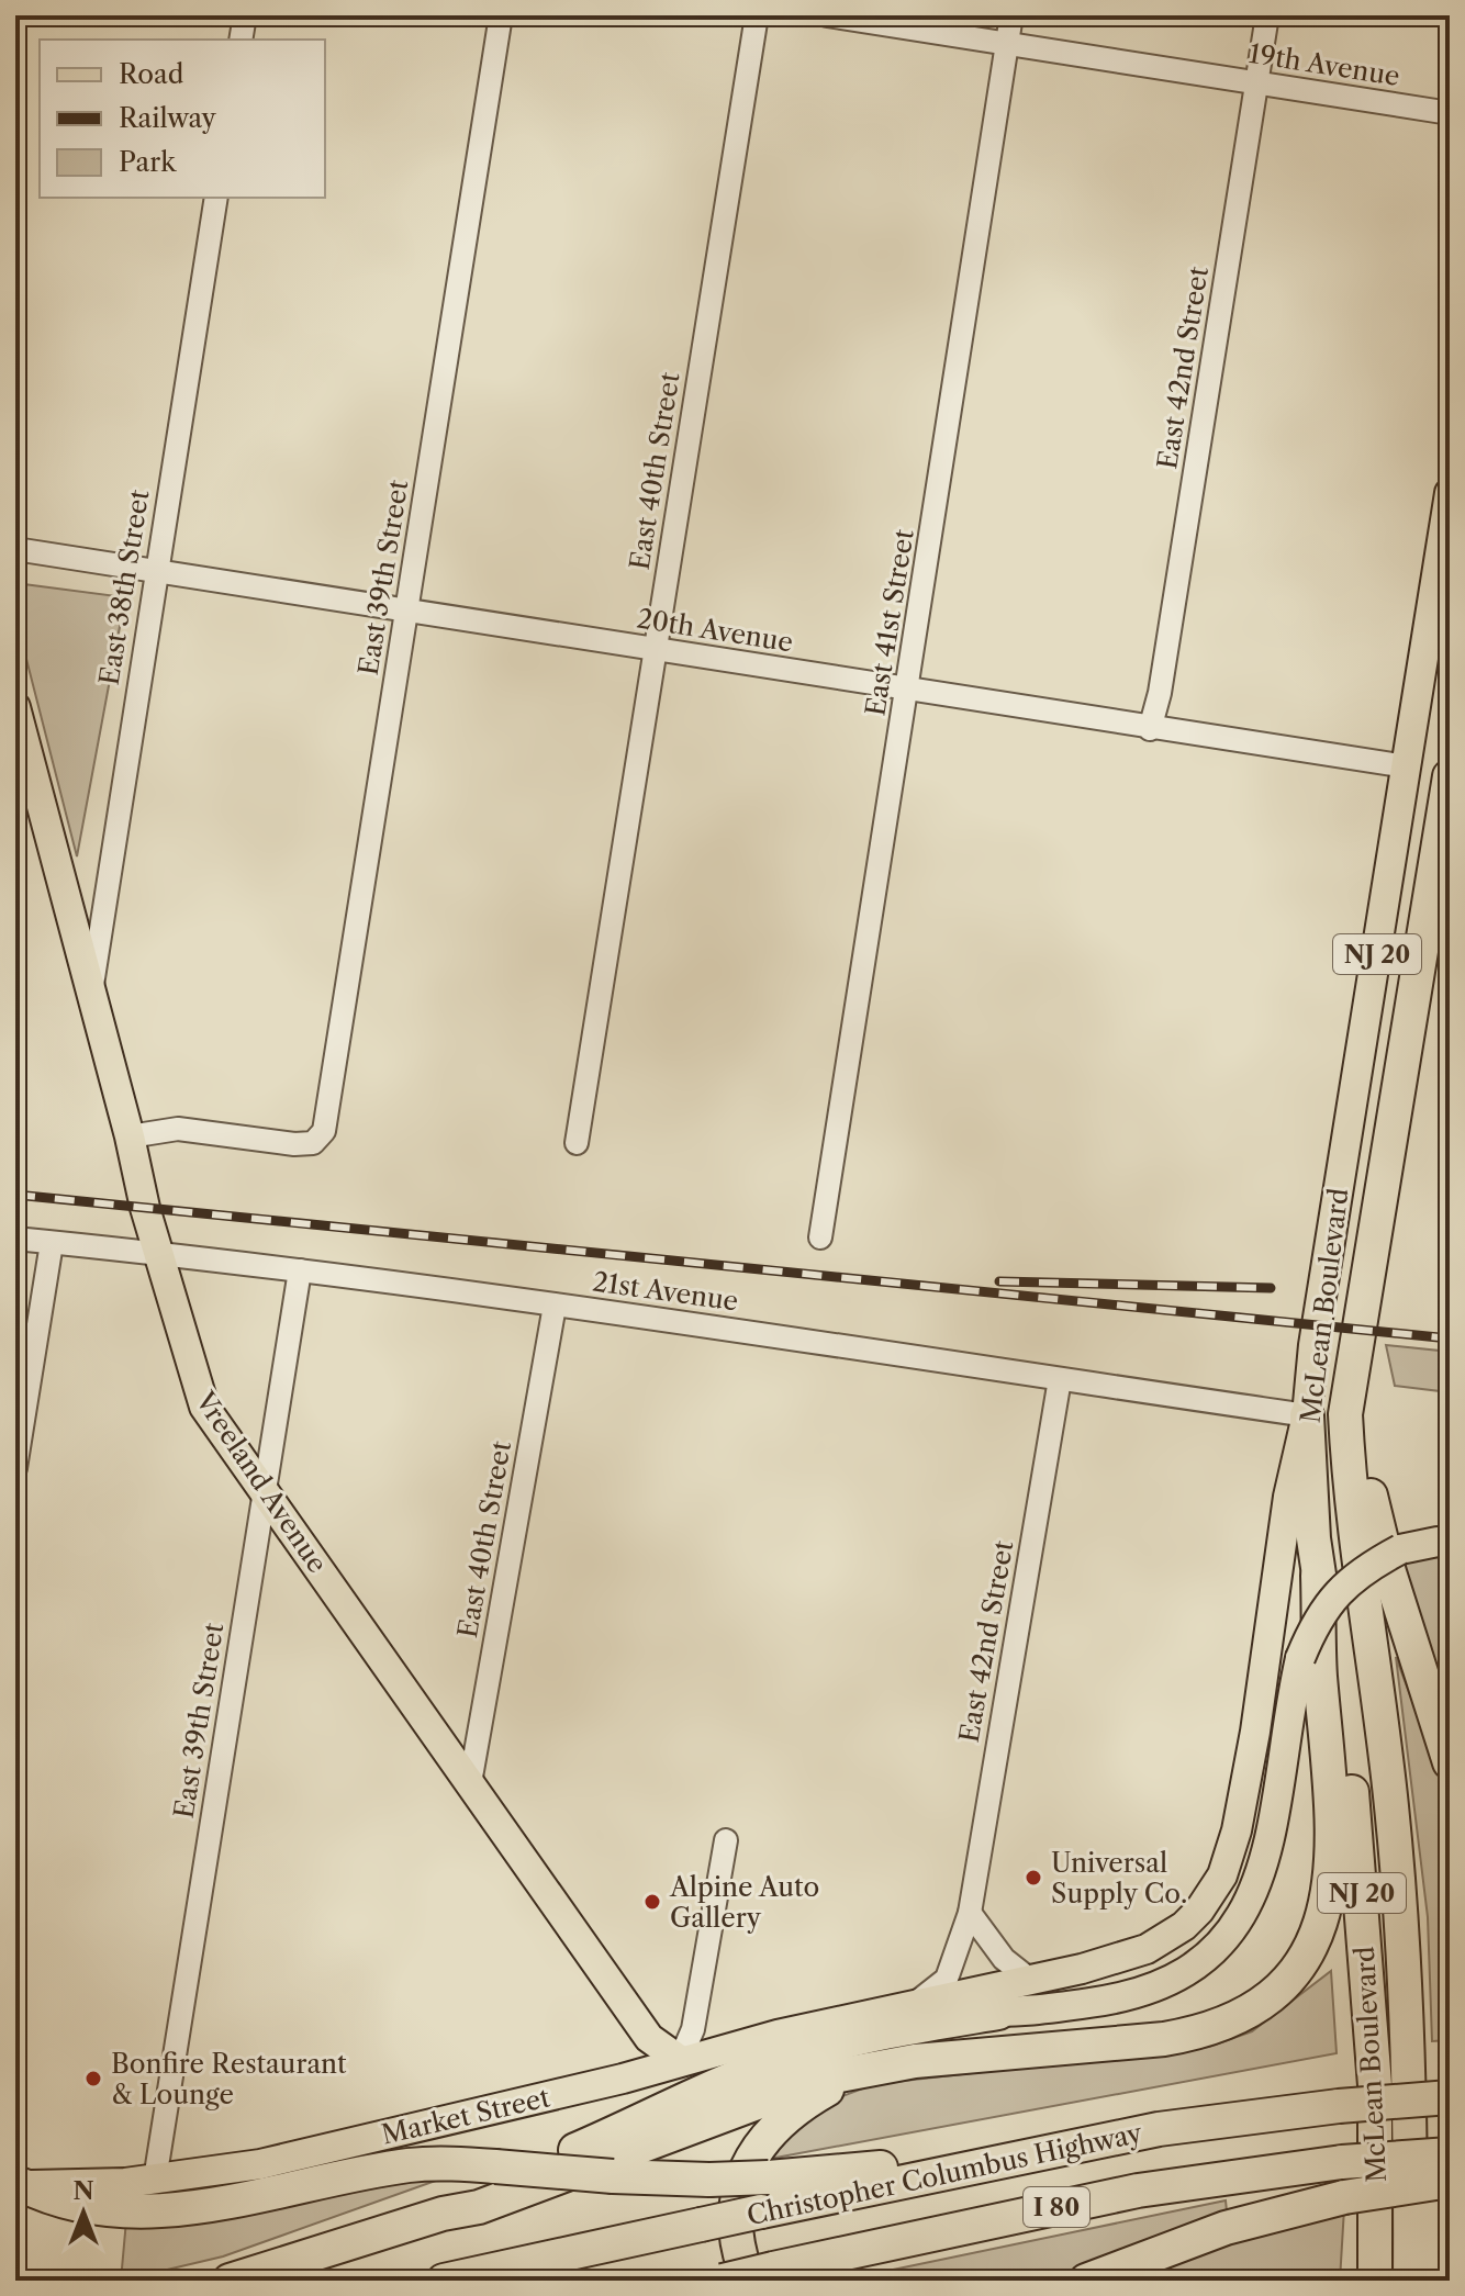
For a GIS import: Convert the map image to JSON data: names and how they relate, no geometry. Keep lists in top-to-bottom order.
{
  "streets": {
    "highway": [
      "NJ 20",
      "McLean Boulevard",
      "Christopher Columbus Highway",
      "I 80"
    ],
    "main road": ["Vreeland Avenue", "Market Street"],
    "street": [
      "19th Avenue",
      "East 42nd Street",
      "East 40th Street",
      "East 39th Street",
      "East 38th Street",
      "East 41st Street",
      "20th Avenue",
      "21st Avenue"
    ]
  },
  "crossings": [
    ["19th Avenue", "East 42nd Street"],
    ["19th Avenue", "East 41st Street"],
    ["East 42nd Street", "20th Avenue"],
    ["East 42nd Street", "21st Avenue"],
    ["East 42nd Street", "Market Street"],
    ["East 40th Street", "20th Avenue"],
    ["East 40th Street", "21st Avenue"],
    ["East 40th Street", "Vreeland Avenue"],
    ["East 39th Street", "20th Avenue"],
    ["East 39th Street", "21st Avenue"],
    ["East 39th Street", "Vreeland Avenue"],
    ["East 39th Street", "Market Street"],
    ["East 38th Street", "20th Avenue"],
    ["East 38th Street", "Vreeland Avenue"],
    ["East 41st Street", "20th Avenue"],
    ["20th Avenue", "McLean Boulevard"],
    ["21st Avenue", "McLean Boulevard"],
    ["21st Avenue", "Vreeland Avenue"],
    ["21st Avenue", "Market Street"],
    ["McLean Boulevard", "Market Street"],
    ["Vreeland Avenue", "Market Street"]
  ],
  "places": ["Universal Supply Co.", "Alpine Auto Gallery", "Bonfire Restaurant & Lounge"],
  "legend": ["Road", "Railway", "Park"],
  "north": "top"
}
